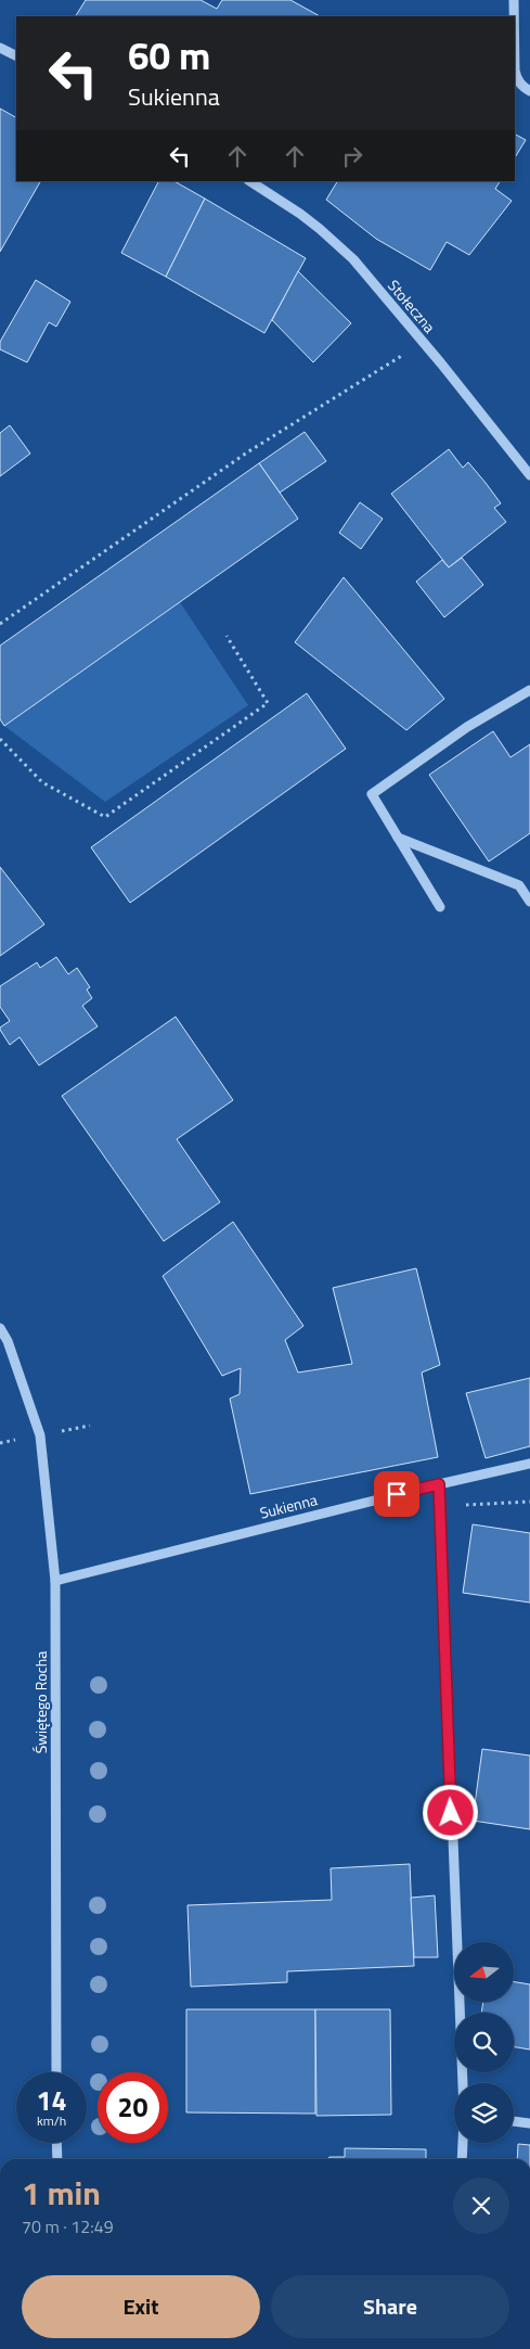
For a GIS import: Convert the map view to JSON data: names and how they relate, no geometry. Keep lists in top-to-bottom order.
{
  "streets": {
    "street": ["Stołeczna", "Sukienna", "Świętego Rocha"]
  },
  "crossings": [
    ["Sukienna", "Świętego Rocha"]
  ],
  "north": "left",
  "page": {
    "turn": ["60 m", "Sukienna"],
    "speed": "14 km/h",
    "limit": "20",
    "heading": ["1 min", "70 m · 12:49"],
    "buttons": ["Exit", "Share"]
  }
}
